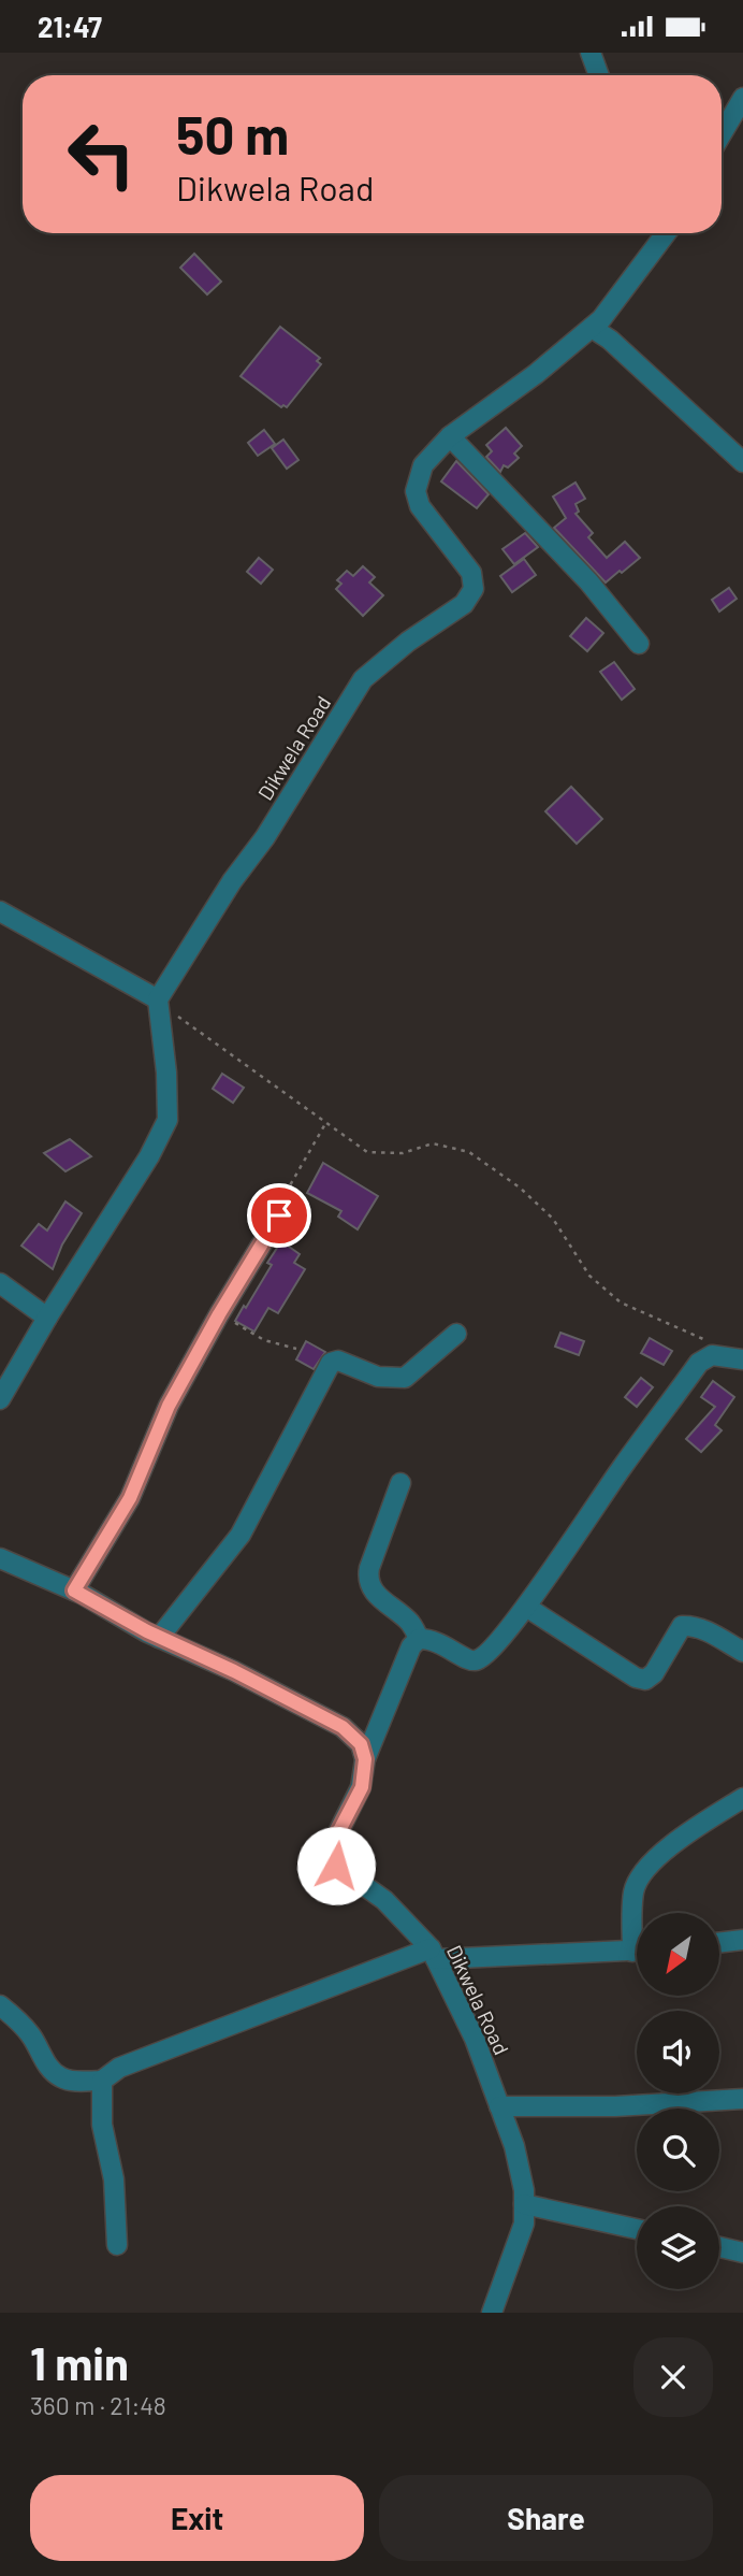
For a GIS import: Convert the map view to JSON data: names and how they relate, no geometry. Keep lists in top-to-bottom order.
{
  "streets": {
    "street": ["Dikwela Road"]
  },
  "north": "bottom left",
  "page": {
    "status": "21:47",
    "turn": ["50 m", "Dikwela Road"],
    "heading": ["1 min", "360 m · 21:48"],
    "buttons": ["Exit", "Share"]
  }
}
